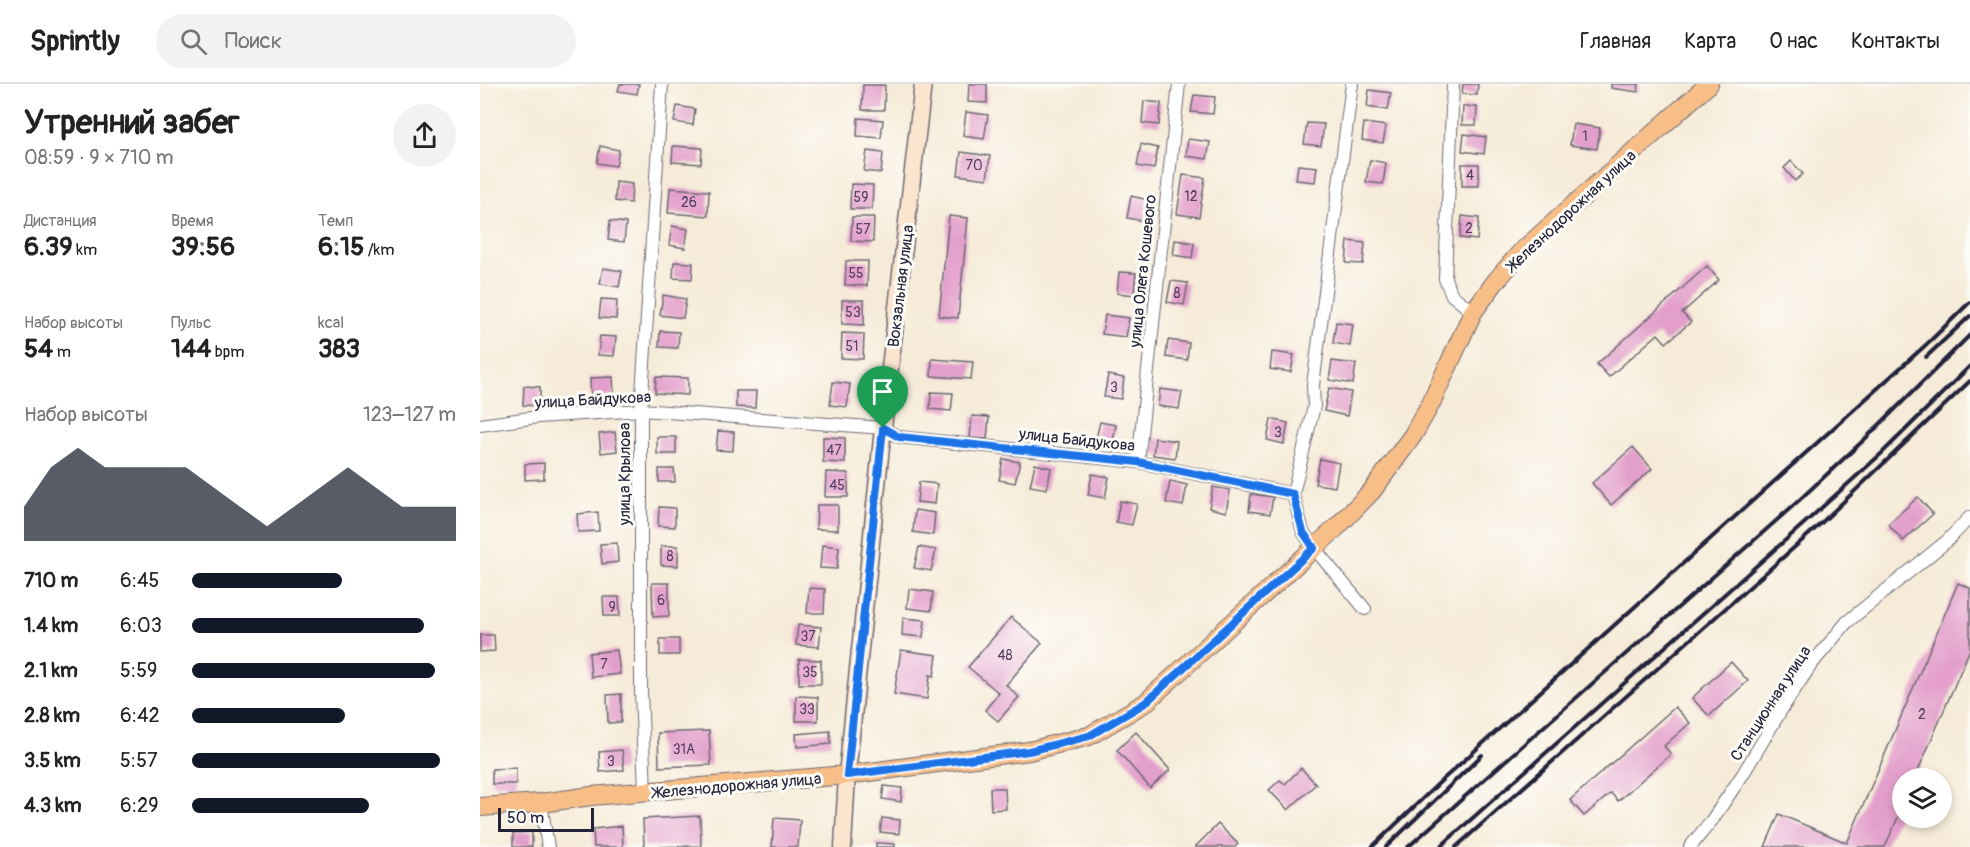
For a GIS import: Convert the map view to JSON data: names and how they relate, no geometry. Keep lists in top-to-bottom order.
{
  "streets": {
    "main road": ["Железнодорожная улица"],
    "street": [
      "улица Олега Кошевого",
      "Вокзальная улица",
      "улица Байдукова",
      "улица Крылова",
      "Станционная улица"
    ]
  },
  "crossings": [
    ["Железнодорожная улица", "Вокзальная улица"],
    ["Железнодорожная улица", "улица Крылова"],
    ["улица Олега Кошевого", "улица Байдукова"],
    ["Вокзальная улица", "улица Байдукова"],
    ["улица Байдукова", "улица Крылова"]
  ],
  "house_numbers": [
    "1",
    "70",
    "4",
    "12",
    "59",
    "26",
    "2",
    "57",
    "55",
    "8",
    "53",
    "51",
    "3",
    "3",
    "47",
    "45",
    "8",
    "6",
    "9",
    "37",
    "48",
    "7",
    "35",
    "33",
    "2",
    "31А",
    "3"
  ],
  "scale_bar": "50 m",
  "page": {
    "header": "Sprintly",
    "search": "Поиск",
    "nav": [
      "Главная",
      "Карта",
      "О нас",
      "Контакты"
    ],
    "heading": ["Утренний забег", "08:59 · 9 × 710 m"],
    "stats": [
      ["Дистанция", "6.39 km"],
      ["Время", "39:56"],
      ["Темп", "6:15 /km"],
      ["Набор высоты", "54 m"],
      ["Пульс", "144 bpm"],
      ["kcal", "383"]
    ],
    "chart": ["Набор высоты", "123–127 m"],
    "list": [
      {
        "name": "710 m",
        "note": "6:45"
      },
      {
        "name": "1.4 km",
        "note": "6:03"
      },
      {
        "name": "2.1 km",
        "note": "5:59"
      },
      {
        "name": "2.8 km",
        "note": "6:42"
      },
      {
        "name": "3.5 km",
        "note": "5:57"
      },
      {
        "name": "4.3 km",
        "note": "6:29"
      }
    ],
    "scale": "50 m"
  }
}
